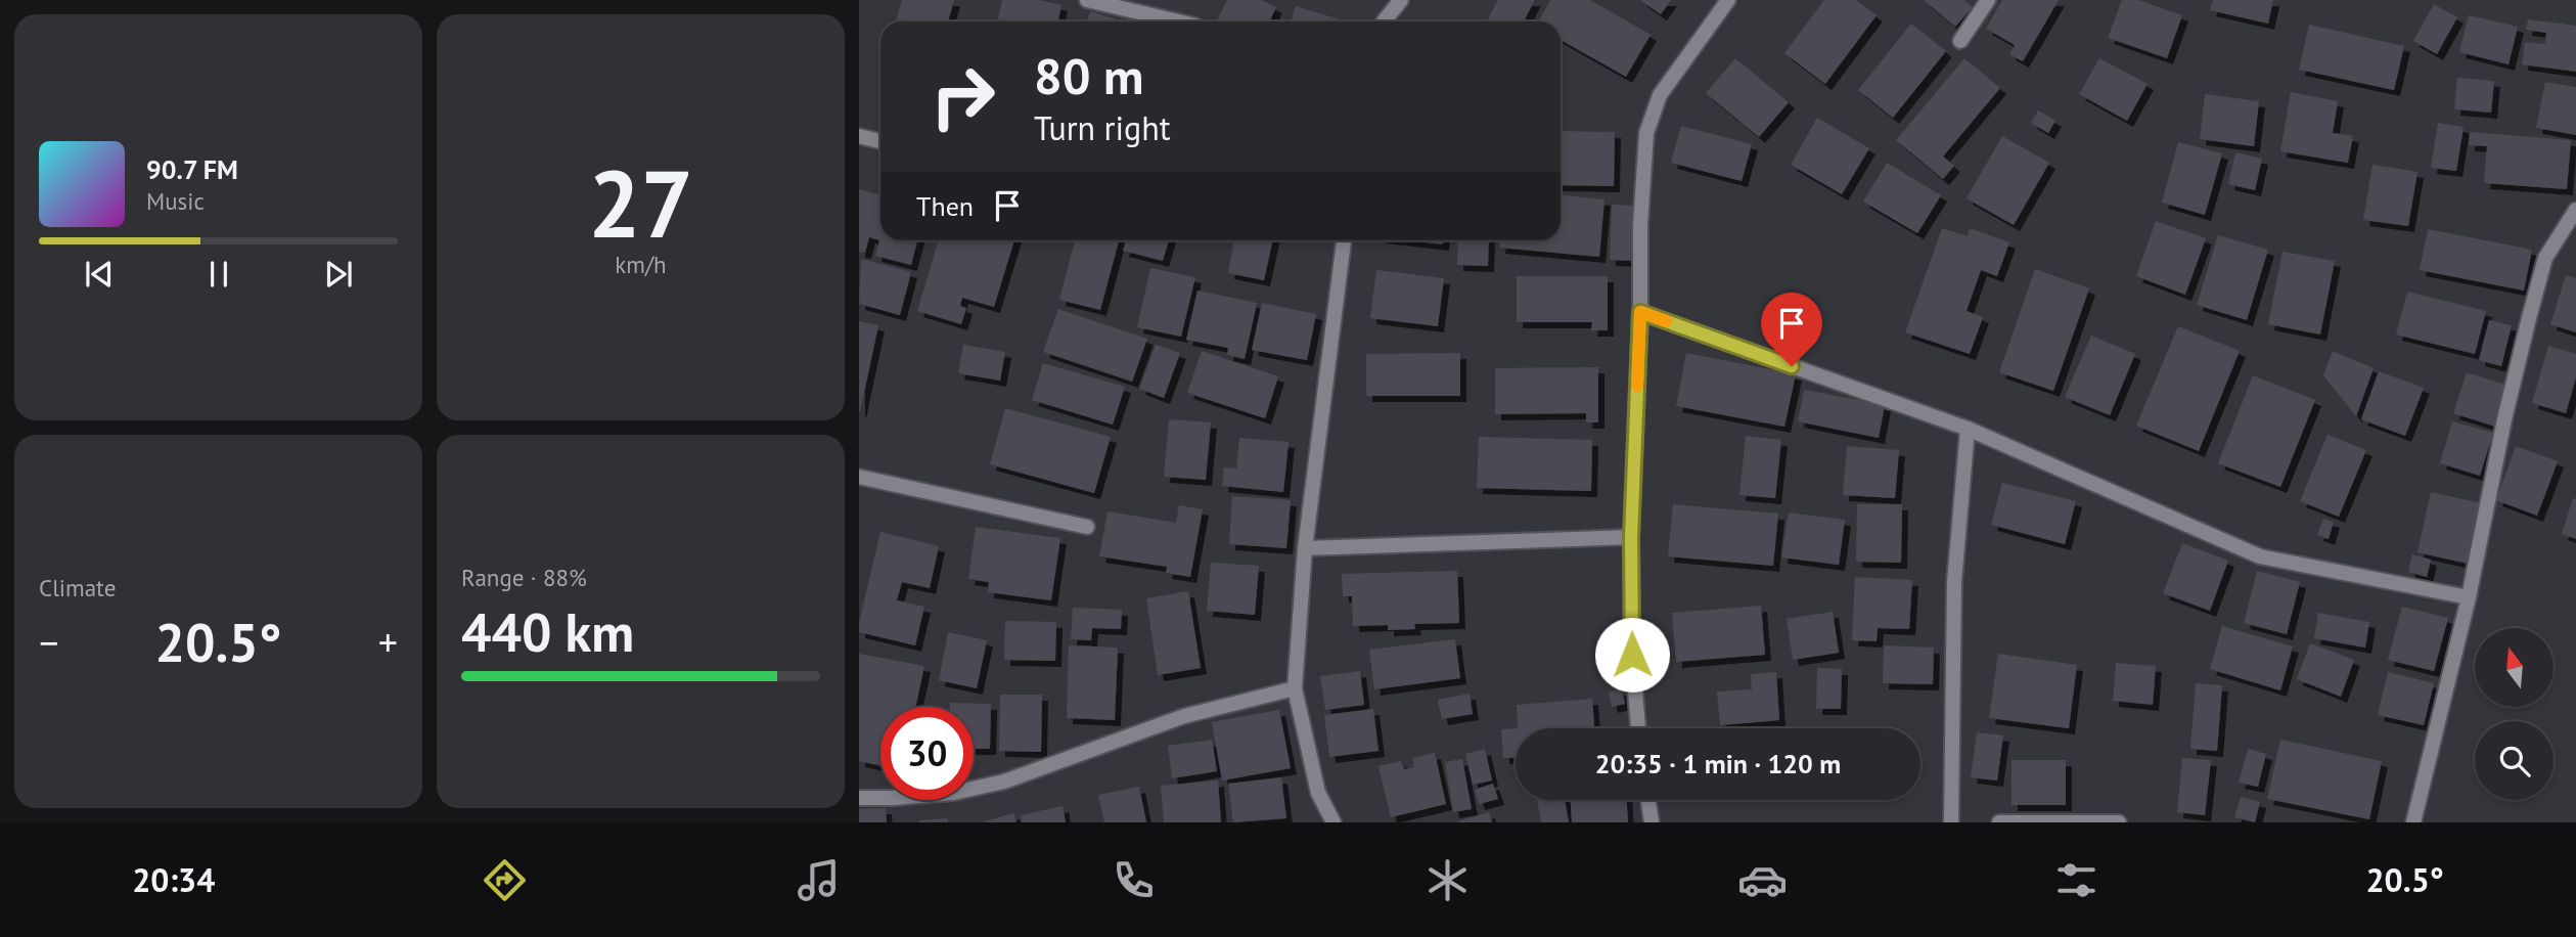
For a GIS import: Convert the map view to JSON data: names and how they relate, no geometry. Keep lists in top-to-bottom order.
{
  "north": "top",
  "page": {
    "tile": [
      ["27", "km/h"],
      "Climate",
      ["Range · 88%", "440 km"]
    ],
    "turn": ["80 m", "Turn right"],
    "song": ["90.7 FM", "Music"],
    "then": "Then",
    "heat": ["−", "20.5°", "+"],
    "limit": "30",
    "trip": "20:35 · 1 min · 120 m",
    "tabs": ["20:34", "20.5°"]
  }
}
